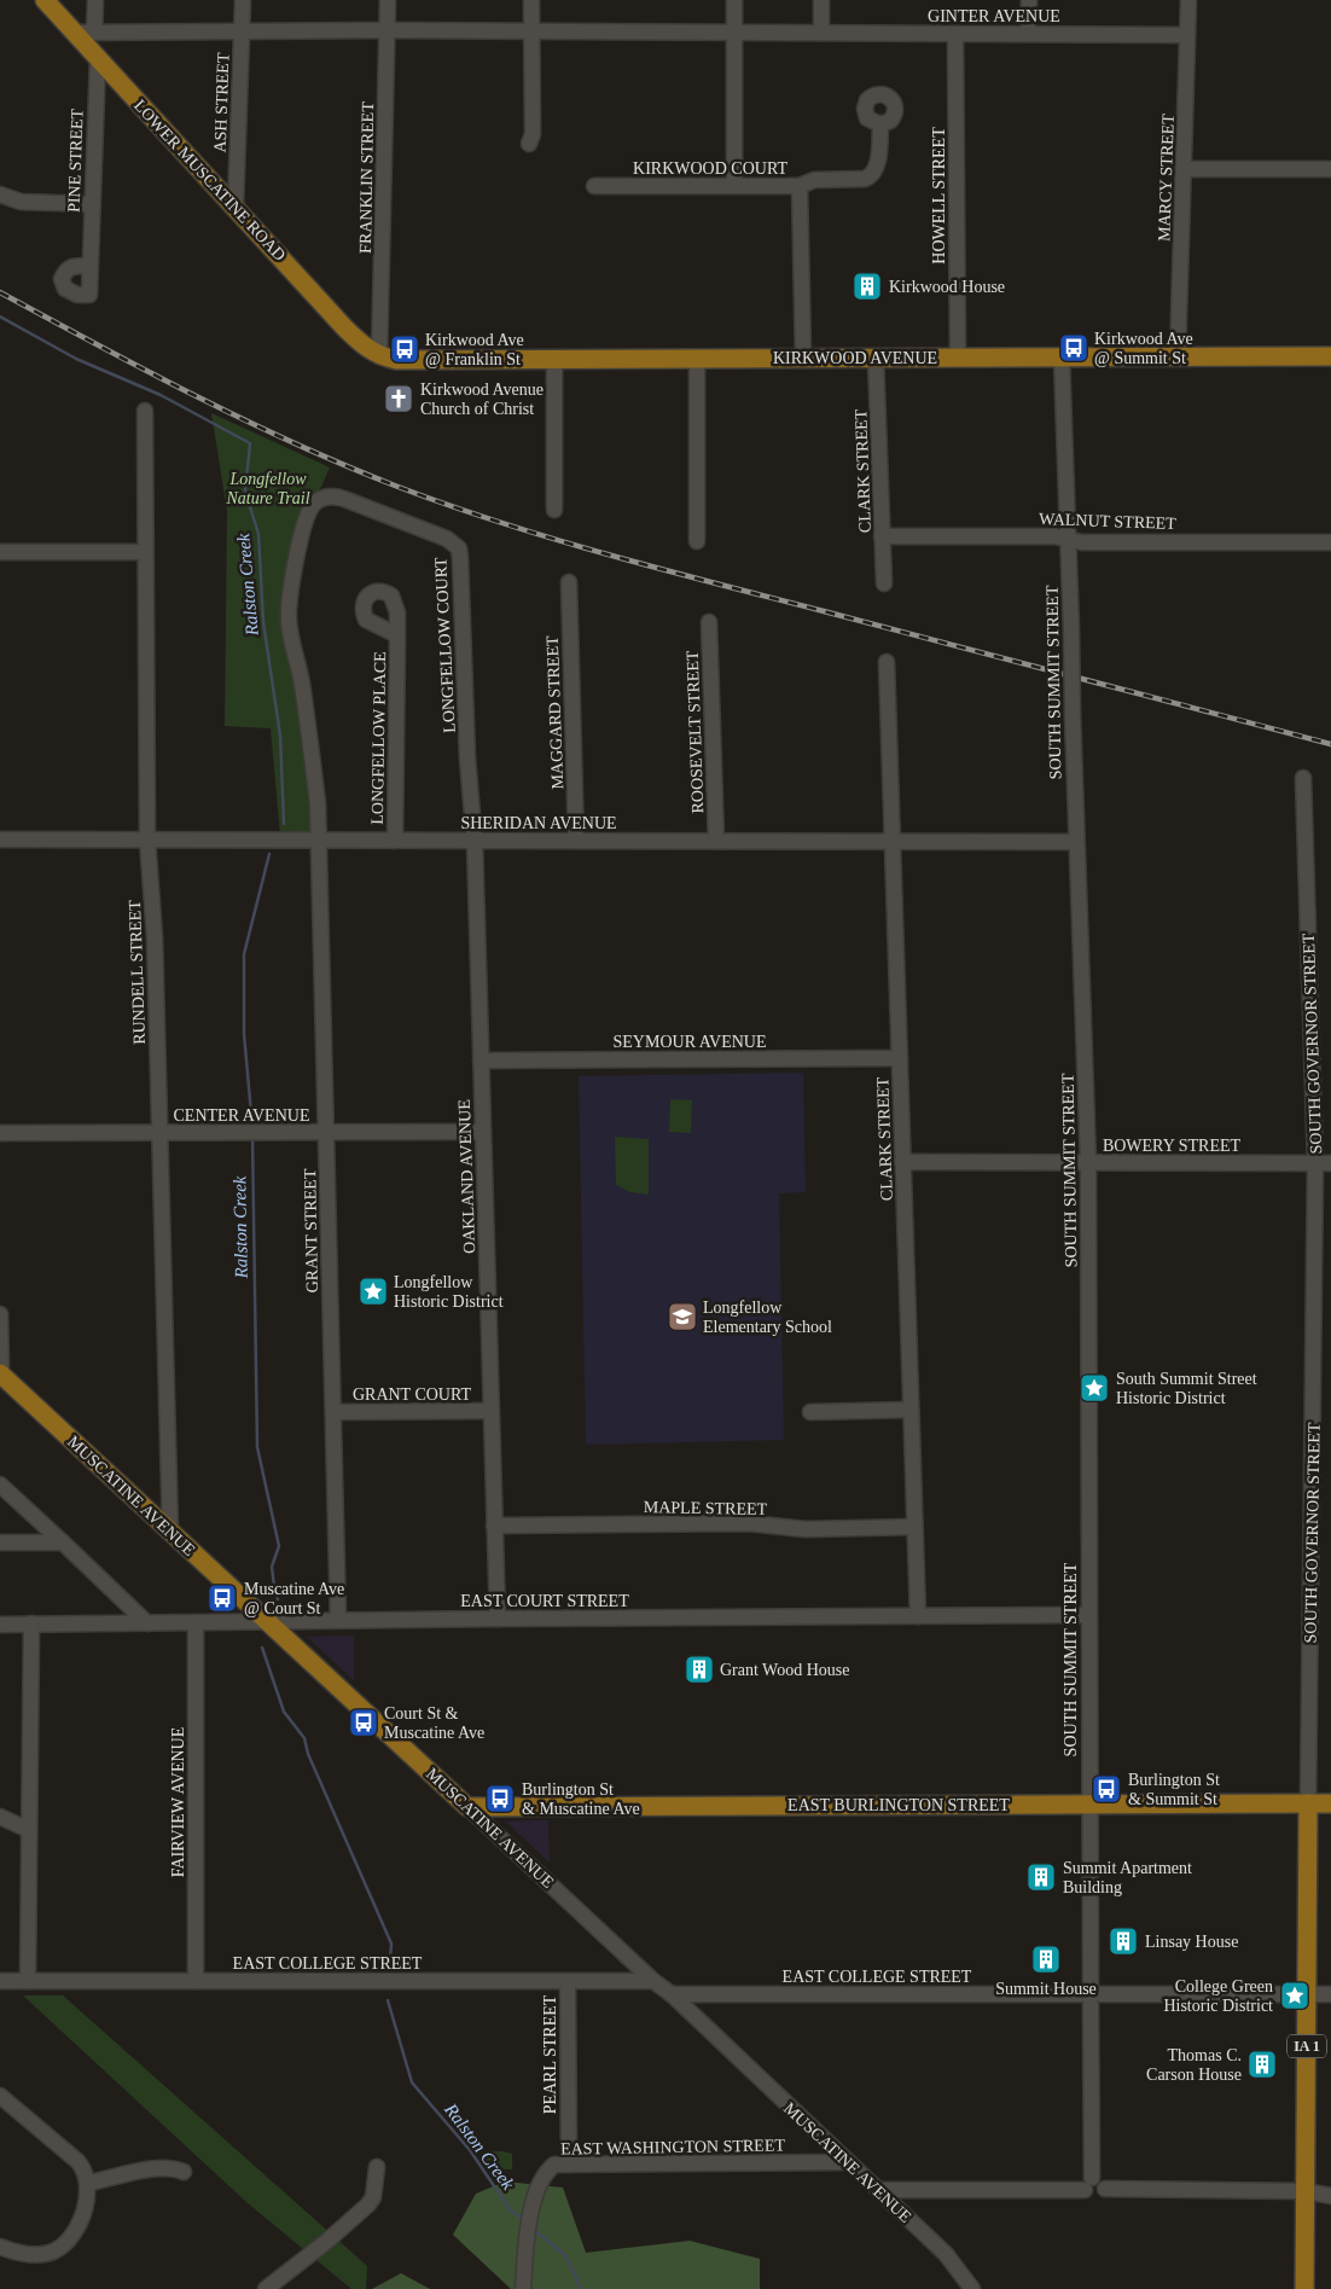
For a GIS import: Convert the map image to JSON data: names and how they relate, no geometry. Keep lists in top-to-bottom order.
{
  "streets": {
    "main road": [
      "LOWER MUSCATINE ROAD",
      "KIRKWOOD AVENUE",
      "SOUTH GOVERNOR STREET",
      "MUSCATINE AVENUE",
      "EAST BURLINGTON STREET",
      "IA 1"
    ],
    "street": [
      "GINTER AVENUE",
      "ASH STREET",
      "PINE STREET",
      "KIRKWOOD COURT",
      "FRANKLIN STREET",
      "MARCY STREET",
      "HOWELL STREET",
      "CLARK STREET",
      "WALNUT STREET",
      "LONGFELLOW COURT",
      "SOUTH SUMMIT STREET",
      "MAGGARD STREET",
      "ROOSEVELT STREET",
      "LONGFELLOW PLACE",
      "SHERIDAN AVENUE",
      "RUNDELL STREET",
      "SEYMOUR AVENUE",
      "CENTER AVENUE",
      "BOWERY STREET",
      "OAKLAND AVENUE",
      "GRANT STREET",
      "GRANT COURT",
      "MAPLE STREET",
      "EAST COURT STREET",
      "FAIRVIEW AVENUE",
      "EAST COLLEGE STREET",
      "PEARL STREET",
      "EAST WASHINGTON STREET"
    ]
  },
  "crossings": [
    ["GINTER AVENUE", "ASH STREET"],
    ["GINTER AVENUE", "FRANKLIN STREET"],
    ["GINTER AVENUE", "MARCY STREET"],
    ["GINTER AVENUE", "LOWER MUSCATINE ROAD"],
    ["GINTER AVENUE", "HOWELL STREET"],
    ["ASH STREET", "LOWER MUSCATINE ROAD"],
    ["PINE STREET", "LOWER MUSCATINE ROAD"],
    ["KIRKWOOD COURT", "KIRKWOOD AVENUE"],
    ["FRANKLIN STREET", "LOWER MUSCATINE ROAD"],
    ["FRANKLIN STREET", "KIRKWOOD AVENUE"],
    ["MARCY STREET", "KIRKWOOD AVENUE"],
    ["LOWER MUSCATINE ROAD", "KIRKWOOD AVENUE"],
    ["HOWELL STREET", "KIRKWOOD AVENUE"],
    ["KIRKWOOD AVENUE", "CLARK STREET"],
    ["KIRKWOOD AVENUE", "SOUTH SUMMIT STREET"],
    ["CLARK STREET", "WALNUT STREET"],
    ["CLARK STREET", "SHERIDAN AVENUE"],
    ["CLARK STREET", "SEYMOUR AVENUE"],
    ["CLARK STREET", "BOWERY STREET"],
    ["CLARK STREET", "MAPLE STREET"],
    ["CLARK STREET", "EAST COURT STREET"],
    ["WALNUT STREET", "SOUTH SUMMIT STREET"],
    ["LONGFELLOW COURT", "SHERIDAN AVENUE"],
    ["LONGFELLOW COURT", "OAKLAND AVENUE"],
    ["LONGFELLOW COURT", "GRANT STREET"],
    ["SOUTH SUMMIT STREET", "SHERIDAN AVENUE"],
    ["SOUTH SUMMIT STREET", "BOWERY STREET"],
    ["SOUTH SUMMIT STREET", "EAST COURT STREET"],
    ["SOUTH SUMMIT STREET", "EAST BURLINGTON STREET"],
    ["SOUTH SUMMIT STREET", "EAST COLLEGE STREET"],
    ["MAGGARD STREET", "SHERIDAN AVENUE"],
    ["ROOSEVELT STREET", "SHERIDAN AVENUE"],
    ["LONGFELLOW PLACE", "SHERIDAN AVENUE"],
    ["SHERIDAN AVENUE", "RUNDELL STREET"],
    ["SHERIDAN AVENUE", "OAKLAND AVENUE"],
    ["SHERIDAN AVENUE", "GRANT STREET"],
    ["RUNDELL STREET", "CENTER AVENUE"],
    ["RUNDELL STREET", "MUSCATINE AVENUE"],
    ["SEYMOUR AVENUE", "OAKLAND AVENUE"],
    ["SOUTH GOVERNOR STREET", "BOWERY STREET"],
    ["SOUTH GOVERNOR STREET", "EAST BURLINGTON STREET"],
    ["SOUTH GOVERNOR STREET", "EAST COLLEGE STREET"],
    ["CENTER AVENUE", "OAKLAND AVENUE"],
    ["CENTER AVENUE", "GRANT STREET"],
    ["OAKLAND AVENUE", "GRANT COURT"],
    ["OAKLAND AVENUE", "MAPLE STREET"],
    ["OAKLAND AVENUE", "EAST COURT STREET"],
    ["GRANT STREET", "GRANT COURT"],
    ["GRANT STREET", "EAST COURT STREET"],
    ["MUSCATINE AVENUE", "EAST COURT STREET"],
    ["MUSCATINE AVENUE", "EAST BURLINGTON STREET"],
    ["MUSCATINE AVENUE", "EAST COLLEGE STREET"],
    ["MUSCATINE AVENUE", "EAST WASHINGTON STREET"],
    ["EAST COURT STREET", "FAIRVIEW AVENUE"],
    ["FAIRVIEW AVENUE", "EAST COLLEGE STREET"],
    ["EAST COLLEGE STREET", "PEARL STREET"],
    ["PEARL STREET", "EAST WASHINGTON STREET"]
  ],
  "water": ["Ralston Creek"],
  "parks": ["Longfellow Nature Trail"],
  "places": {
    "building": [
      "Kirkwood House",
      "Grant Wood House",
      "Summit Apartment Building",
      "Linsay House",
      "Summit House",
      "Thomas C. Carson House"
    ],
    "bus stop": [
      "Kirkwood Ave @ Summit St",
      "Kirkwood Ave @ Franklin St",
      "Muscatine Ave @ Court St",
      "Court St & Muscatine Ave",
      "Burlington St & Summit St",
      "Burlington St & Muscatine Ave"
    ],
    "church": ["Kirkwood Avenue Church of Christ"],
    "place": ["Longfellow Historic District", "South Summit Street Historic District", "College Green Historic District"],
    "school or university": ["Longfellow Elementary School"]
  }
}
